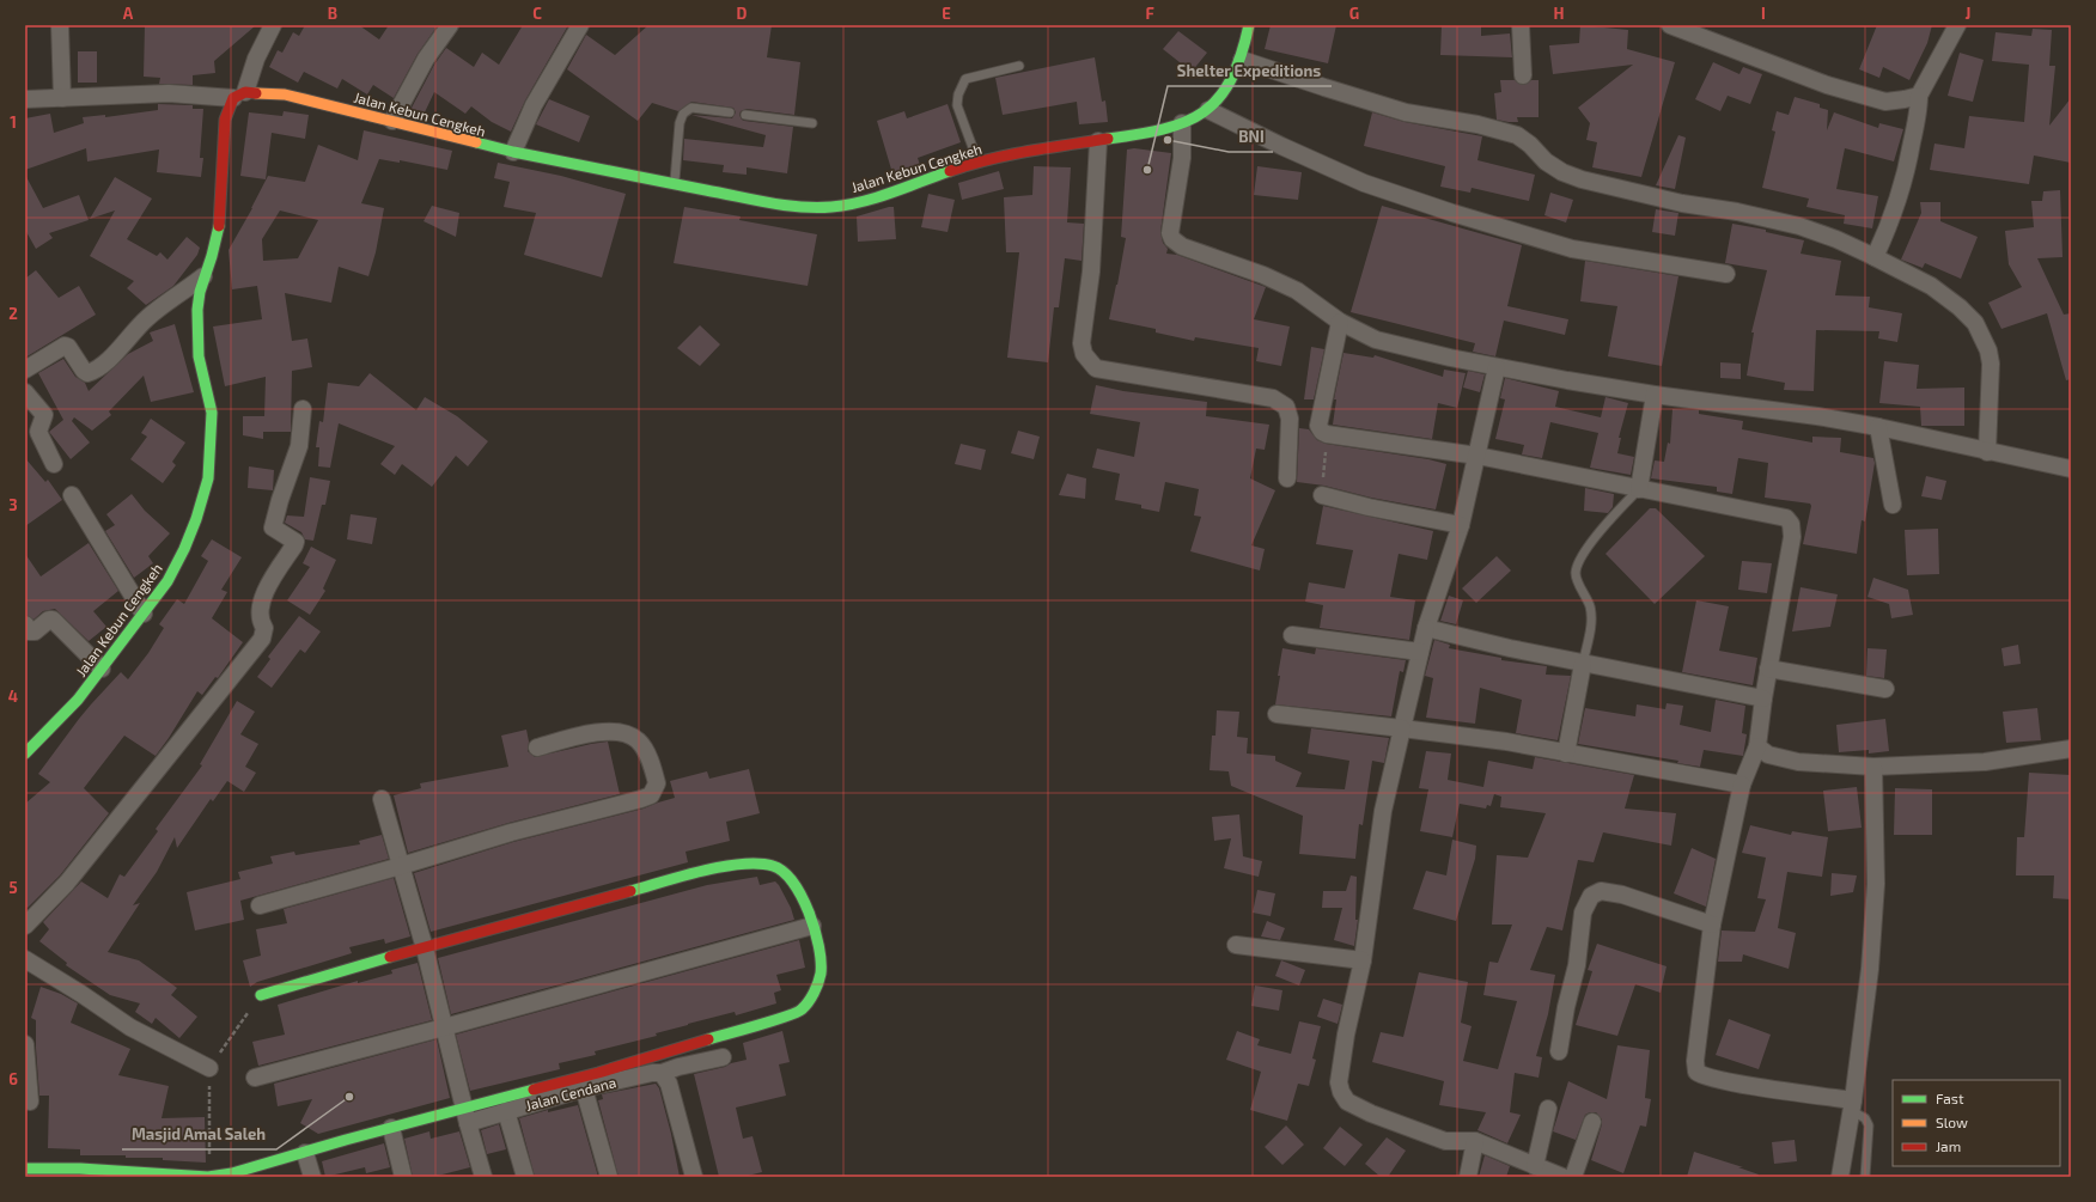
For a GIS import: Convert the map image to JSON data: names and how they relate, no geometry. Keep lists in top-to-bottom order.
{
  "streets": {
    "street": ["Jalan Kebun Cengkeh", "Jalan Cendana"]
  },
  "places": ["BNI", "Shelter Expeditions", "Masjid Amal Saleh"],
  "legend": ["Fast", "Slow", "Jam"],
  "grid": {
    "columns": [
      "A",
      "B",
      "C",
      "D",
      "E",
      "F",
      "G",
      "H",
      "I",
      "J"
    ],
    "rows": [
      "1",
      "2",
      "3",
      "4",
      "5",
      "6"
    ]
  }
}
